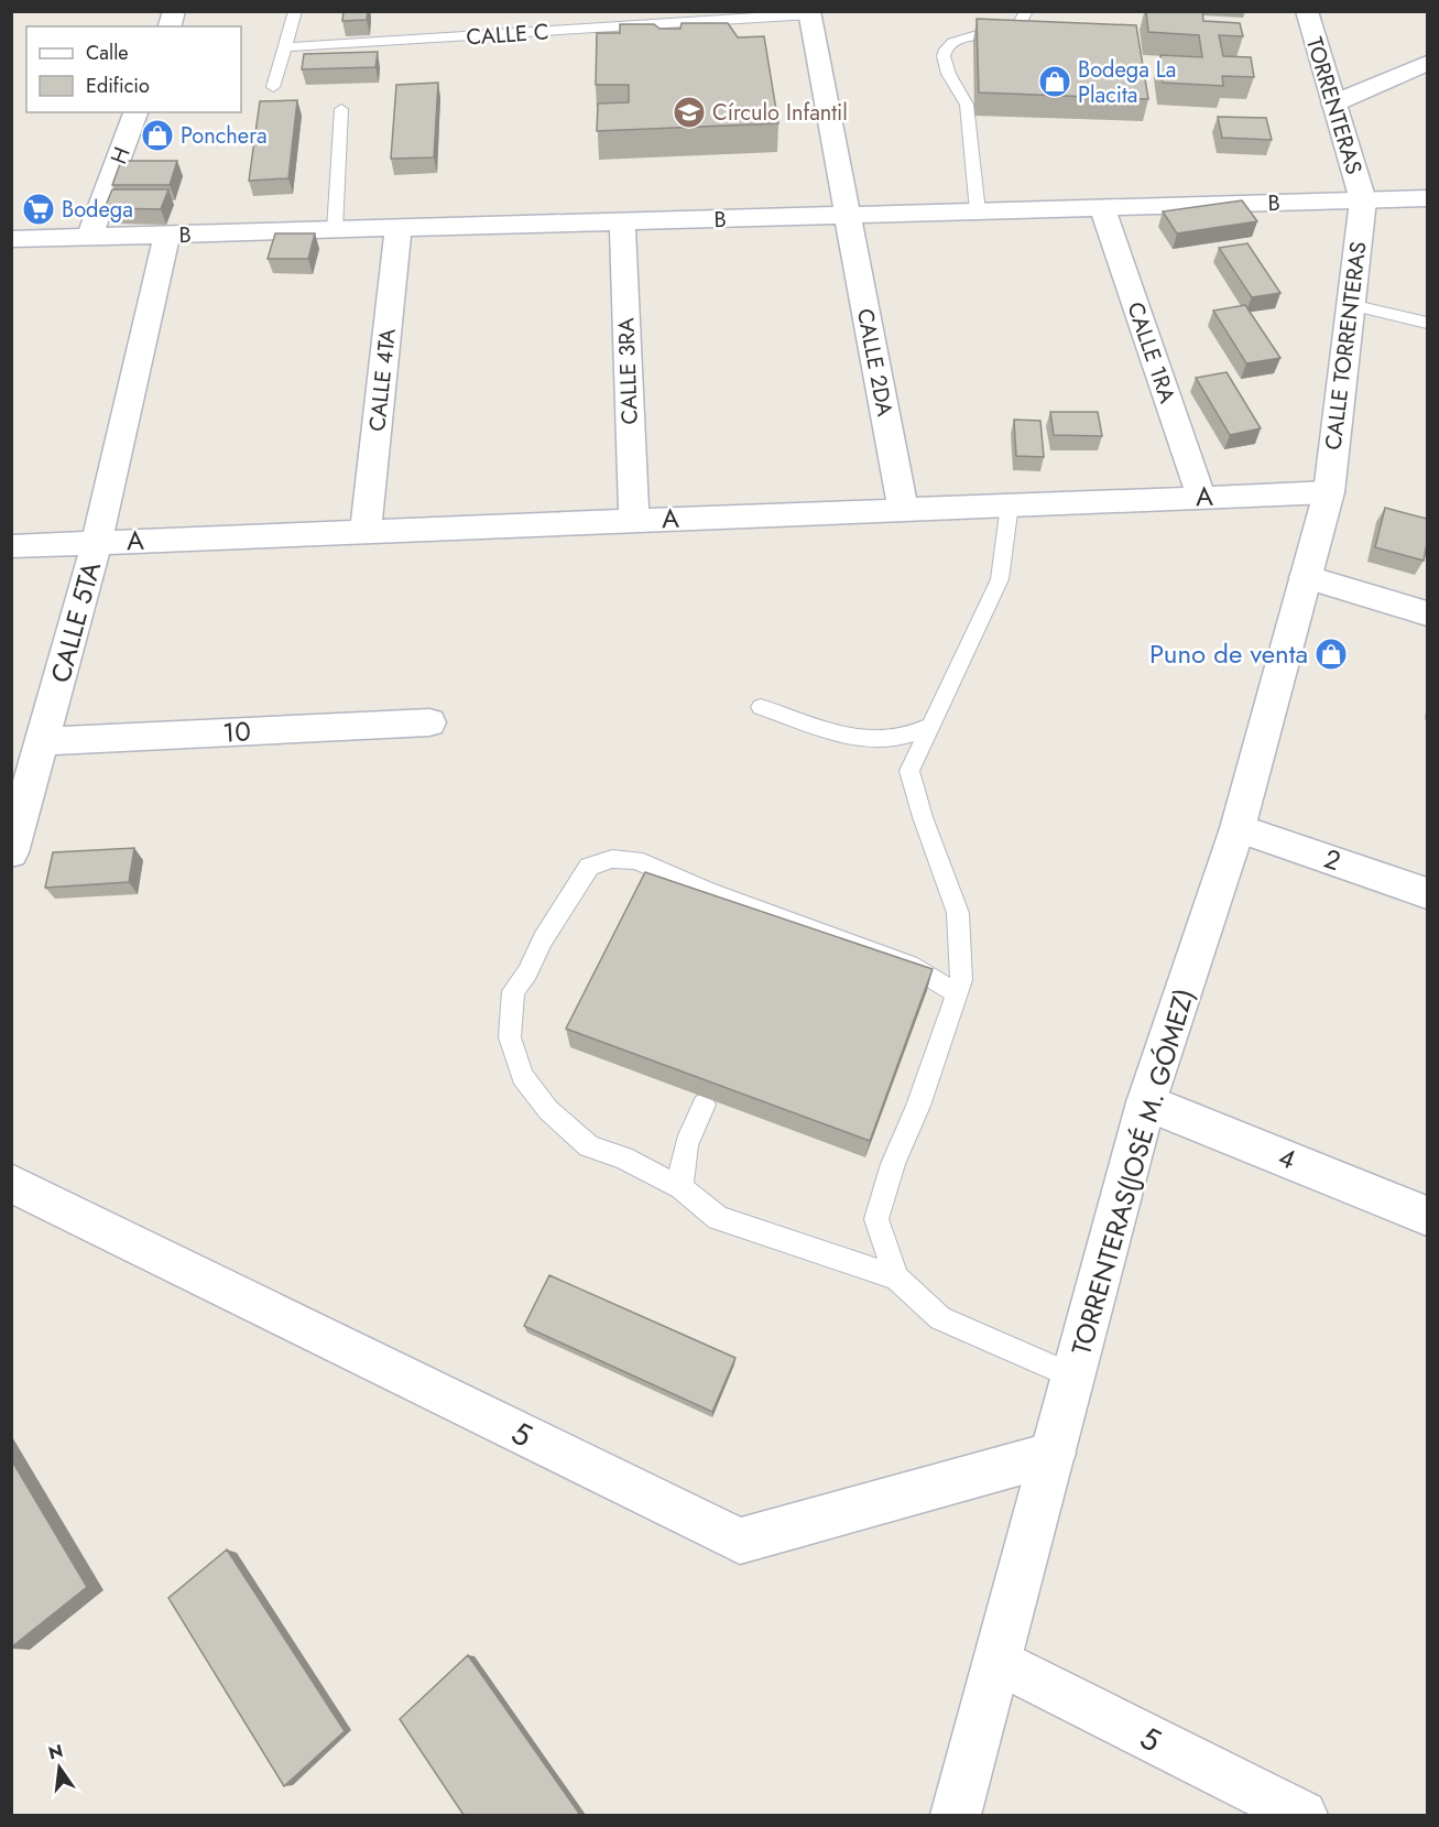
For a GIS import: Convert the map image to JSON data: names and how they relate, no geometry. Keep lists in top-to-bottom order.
{
  "streets": {
    "street": [
      "TORRENTERAS",
      "H",
      "B",
      "CALLE TORRENTERAS",
      "CALLE 1RA",
      "CALLE 2DA",
      "CALLE 3RA",
      "CALLE 4TA",
      "A",
      "CALLE 5TA",
      "10",
      "2",
      "4",
      "TORRENTERAS(JOSÉ M. GÓMEZ)",
      "5"
    ],
    "lane": ["CALLE C"]
  },
  "crossings": [
    ["CALLE C", "CALLE 2DA"],
    ["TORRENTERAS", "B"],
    ["TORRENTERAS", "CALLE TORRENTERAS"],
    ["H", "B"],
    ["B", "CALLE TORRENTERAS"],
    ["B", "CALLE 1RA"],
    ["B", "CALLE 2DA"],
    ["B", "CALLE 3RA"],
    ["B", "CALLE 4TA"],
    ["B", "CALLE 5TA"],
    ["CALLE TORRENTERAS", "A"],
    ["CALLE TORRENTERAS", "TORRENTERAS(JOSÉ M. GÓMEZ)"],
    ["CALLE 1RA", "A"],
    ["CALLE 2DA", "A"],
    ["CALLE 3RA", "A"],
    ["CALLE 4TA", "A"],
    ["A", "CALLE 5TA"],
    ["A", "TORRENTERAS(JOSÉ M. GÓMEZ)"],
    ["CALLE 5TA", "10"],
    ["2", "TORRENTERAS(JOSÉ M. GÓMEZ)"],
    ["4", "TORRENTERAS(JOSÉ M. GÓMEZ)"],
    ["TORRENTERAS(JOSÉ M. GÓMEZ)", "5"]
  ],
  "places": {
    "shop": ["Bodega La Placita", "Ponchera", "Puno de venta"],
    "school or university": ["Círculo Infantil"],
    "supermarket": ["Bodega"]
  },
  "legend": ["Calle", "Edificio"],
  "north": "top"
}
